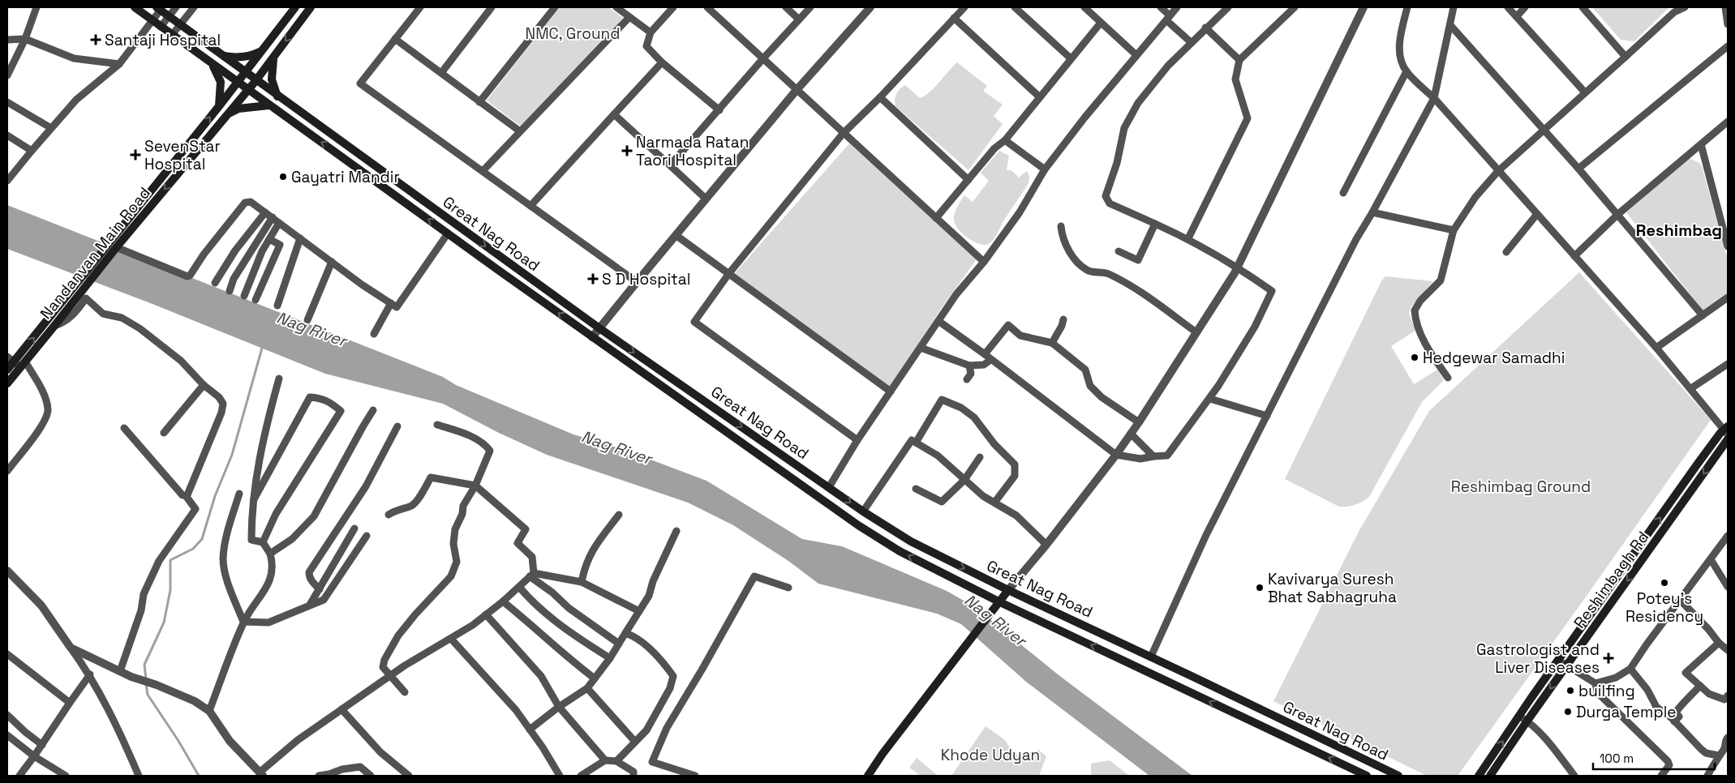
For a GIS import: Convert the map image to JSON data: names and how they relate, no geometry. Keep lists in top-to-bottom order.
{
  "streets": {
    "main road": ["Great Nag Road", "Nandanvan Main Road", "Reshimbagh Rd"]
  },
  "crossings": [
    ["Great Nag Road", "Nandanvan Main Road"]
  ],
  "districts": ["Reshimbag"],
  "water": ["Nag River"],
  "parks": ["NMC, Ground", "Reshimbag Ground", "Khode Udyan"],
  "places": {
    "health": [
      "Santaji Hospital",
      "Narmada Ratan Taori Hospital",
      "SevenStar Hospital",
      "S D Hospital",
      "Gastrologist and Liver Diseases"
    ],
    "other": [
      "Gayatri Mandir",
      "Hedgewar Samadhi",
      "Potey's Residency",
      "Kavivarya Suresh Bhat Sabhagruha",
      "builfing",
      "Durga Temple"
    ]
  },
  "scale_bar": "100 m"
}
